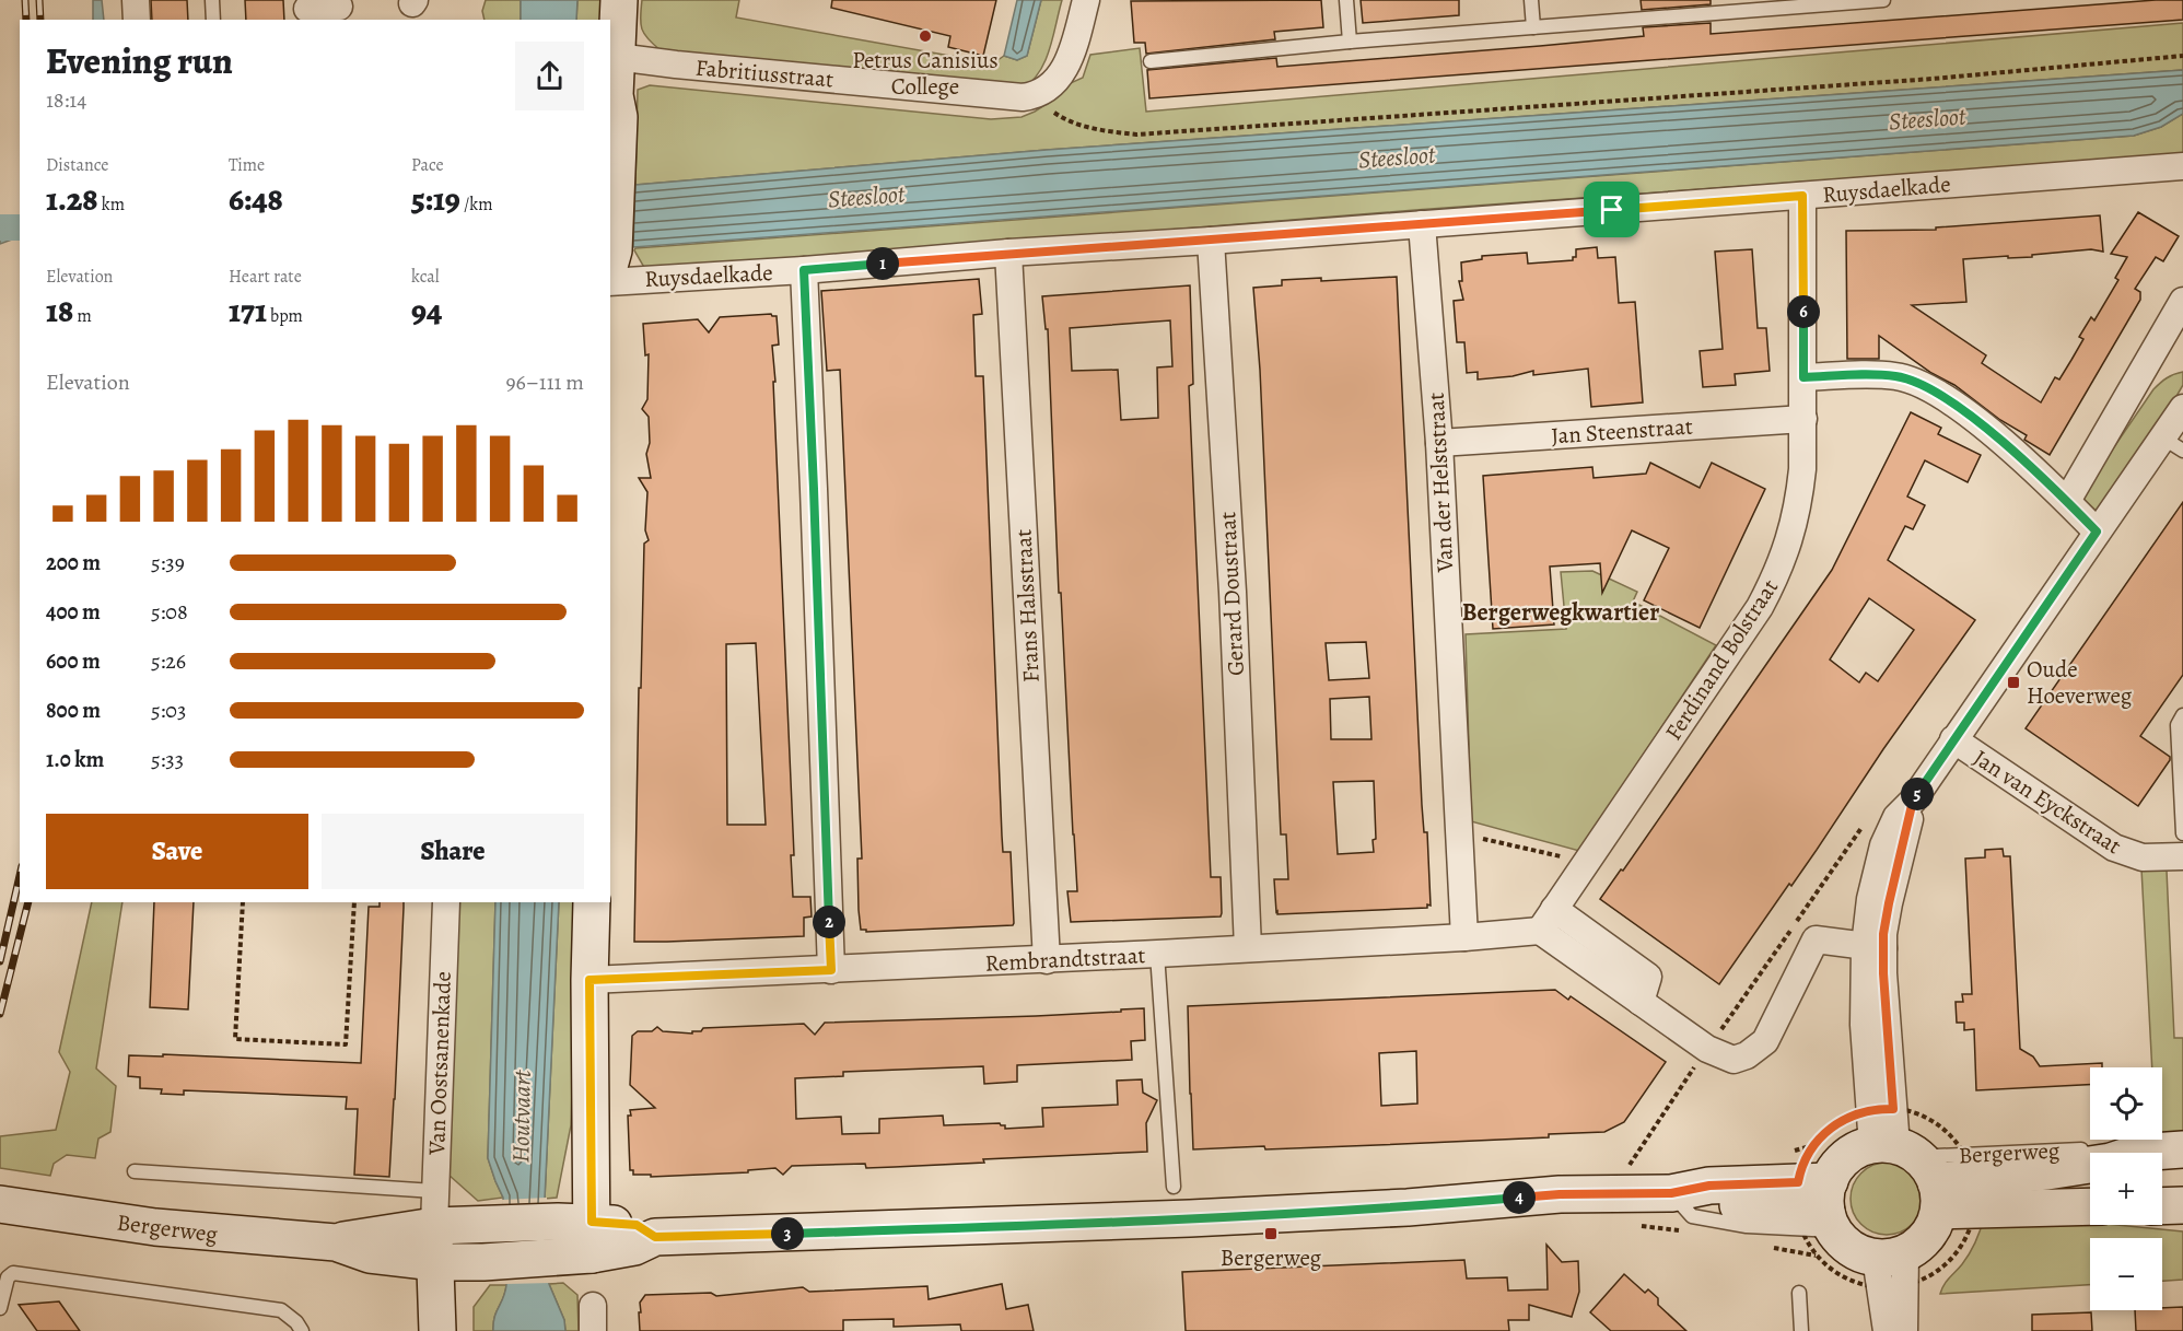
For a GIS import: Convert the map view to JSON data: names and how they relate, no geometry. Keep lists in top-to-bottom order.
{
  "streets": {
    "main road": ["Bergerweg"],
    "street": [
      "Fabritiusstraat",
      "Ruysdaelkade",
      "Jan Steenstraat",
      "Van der Helststraat",
      "Gerard Doustraat",
      "Frans Halsstraat",
      "Ferdinand Bolstraat",
      "Jan van Eyckstraat",
      "Rembrandtstraat",
      "Van Oostsanenkade"
    ]
  },
  "crossings": [
    ["Ruysdaelkade", "Van der Helststraat"],
    ["Ruysdaelkade", "Gerard Doustraat"],
    ["Ruysdaelkade", "Frans Halsstraat"],
    ["Ruysdaelkade", "Ferdinand Bolstraat"],
    ["Jan Steenstraat", "Van der Helststraat"],
    ["Jan Steenstraat", "Ferdinand Bolstraat"],
    ["Van der Helststraat", "Rembrandtstraat"],
    ["Gerard Doustraat", "Rembrandtstraat"],
    ["Frans Halsstraat", "Rembrandtstraat"],
    ["Ferdinand Bolstraat", "Rembrandtstraat"],
    ["Van Oostsanenkade", "Bergerweg"]
  ],
  "districts": ["Bergerwegkwartier"],
  "water": ["Steesloot", "Houtvaart"],
  "places": {
    "other": ["Petrus Canisius College"],
    "transit": ["Oude Hoeverweg", "Bergerweg"]
  },
  "page": {
    "heading": ["Evening run", "18:14"],
    "stats": [
      ["Distance", "1.28 km"],
      ["Time", "6:48"],
      ["Pace", "5:19 /km"],
      ["Elevation", "18 m"],
      ["Heart rate", "171 bpm"],
      ["kcal", "94"]
    ],
    "pins": [
      "1",
      "6",
      "5",
      "2",
      "4",
      "3"
    ],
    "chart": ["Elevation", "96–111 m"],
    "list": [
      {
        "name": "200 m",
        "note": "5:39"
      },
      {
        "name": "400 m",
        "note": "5:08"
      },
      {
        "name": "600 m",
        "note": "5:26"
      },
      {
        "name": "800 m",
        "note": "5:03"
      },
      {
        "name": "1.0 km",
        "note": "5:33"
      }
    ],
    "buttons": ["Save", "Share"],
    "map_buttons": ["+", "−"]
  }
}
